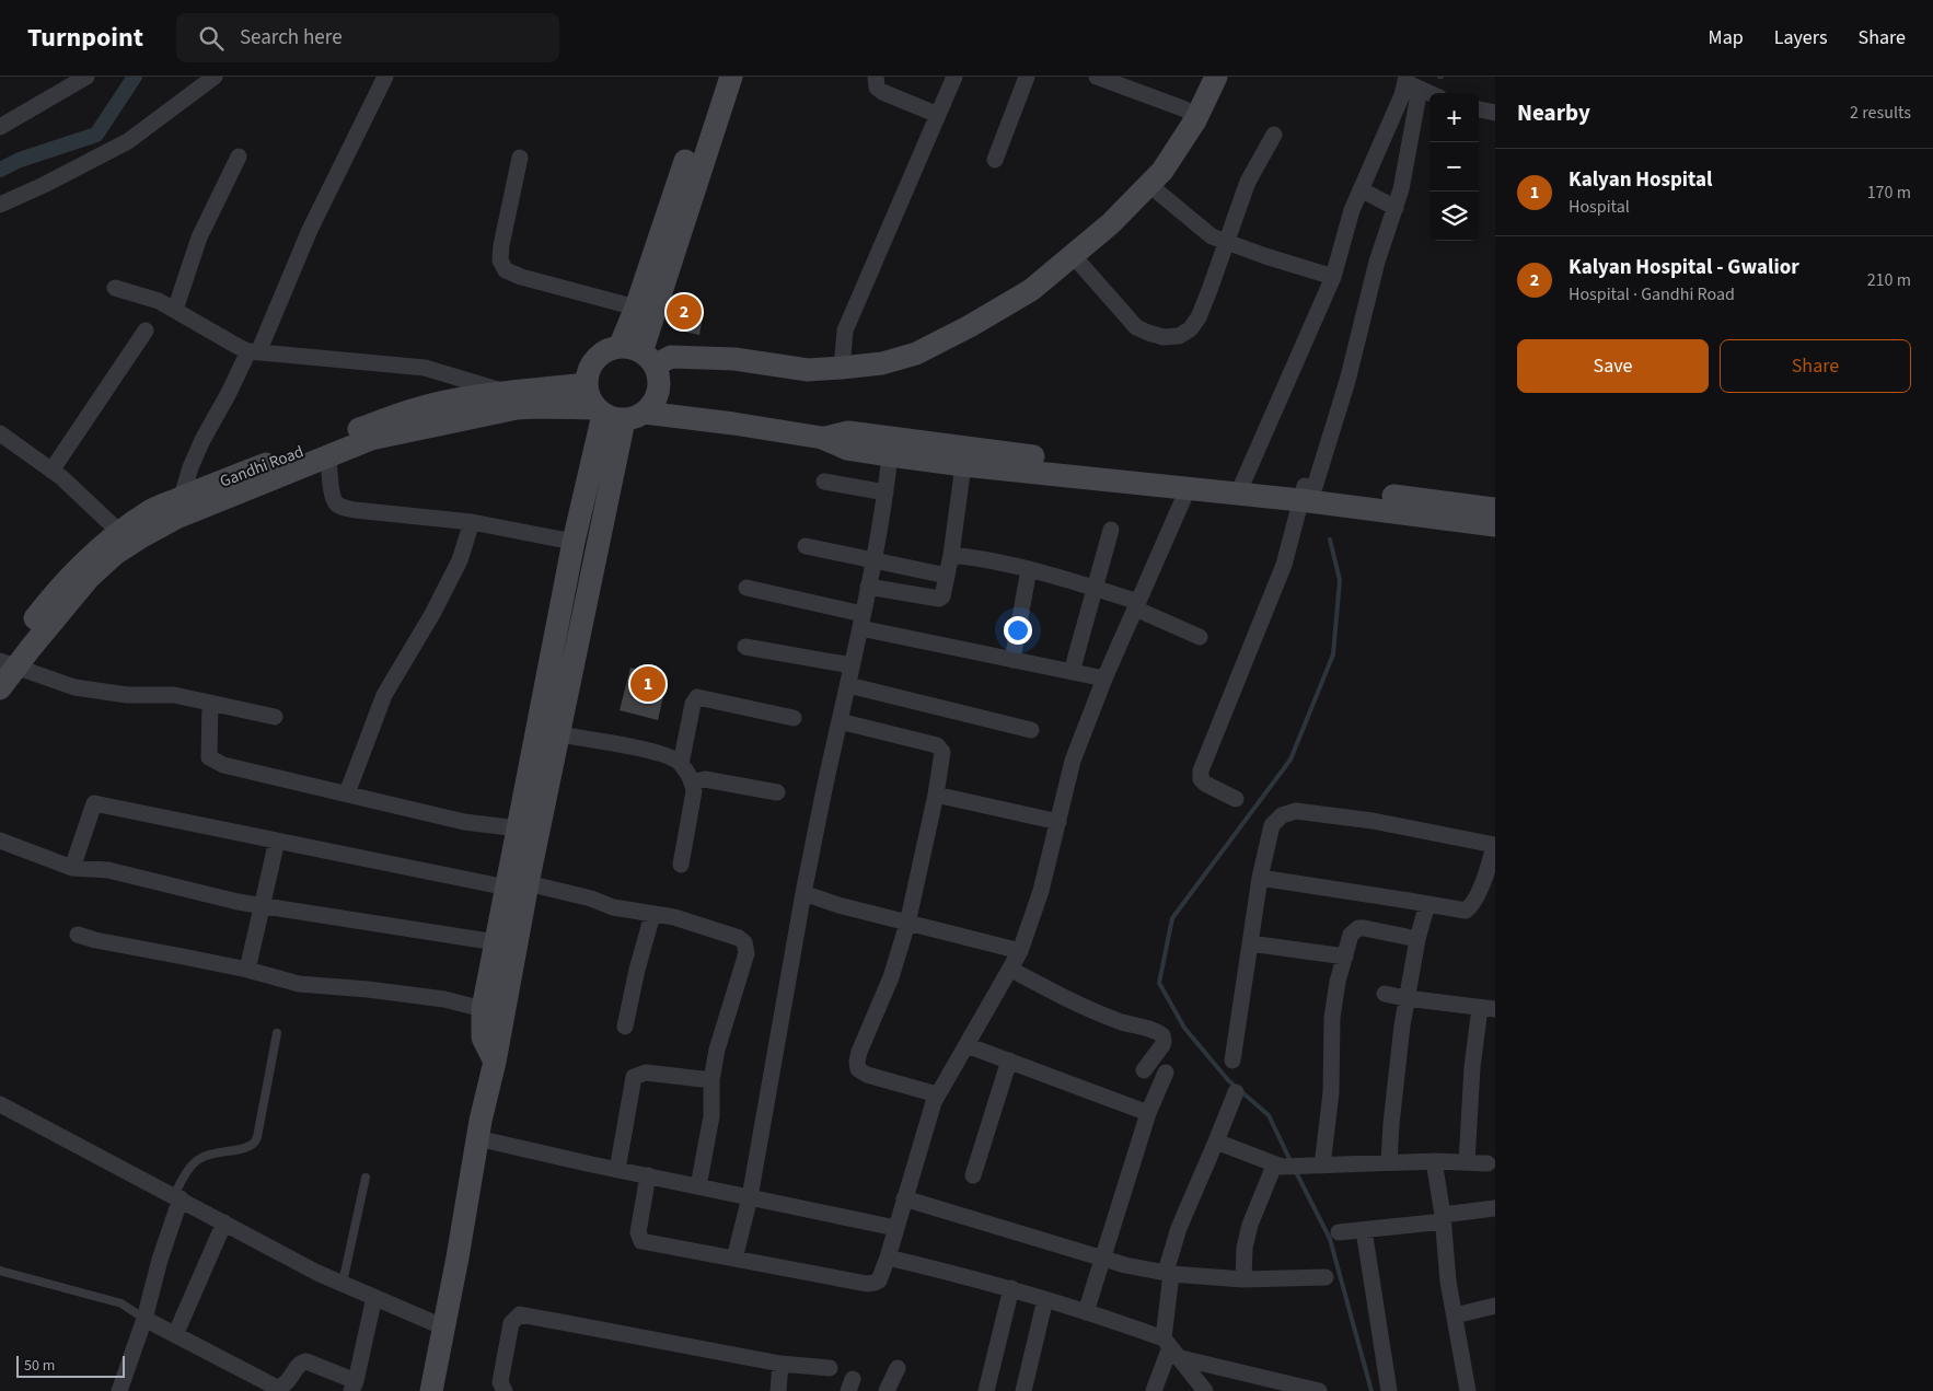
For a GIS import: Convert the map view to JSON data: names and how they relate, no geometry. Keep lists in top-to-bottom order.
{
  "streets": {
    "main road": ["Gandhi Road"]
  },
  "scale_bar": "50 m",
  "page": {
    "header": "Turnpoint",
    "search": "Search here",
    "nav": ["Map", "Layers", "Share"],
    "heading": ["Nearby", "2 results"],
    "map_buttons": ["+", "−"],
    "list": [
      {
        "mark": "1",
        "name": "Kalyan Hospital",
        "note": "Hospital",
        "value": "170 m"
      },
      {
        "mark": "2",
        "name": "Kalyan Hospital - Gwalior",
        "note": "Hospital · Gandhi Road",
        "value": "210 m"
      }
    ],
    "pins": ["2", "1"],
    "buttons": ["Save", "Share"],
    "scale": "50 m"
  }
}
